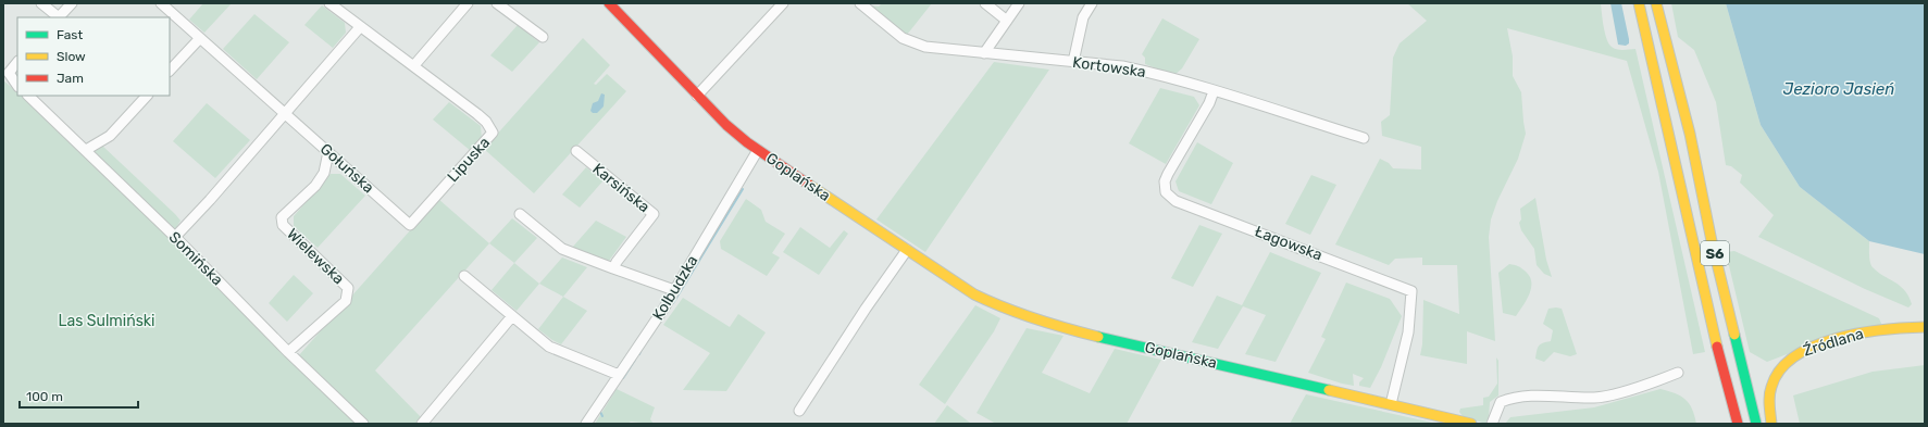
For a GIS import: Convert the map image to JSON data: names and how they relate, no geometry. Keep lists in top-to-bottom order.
{
  "streets": {
    "main road": ["Goplańska", "S6", "Źródlana"],
    "street": [
      "Kortowska",
      "Lipuska",
      "Gołuńska",
      "Karsińska",
      "Łagowska",
      "Wielewska",
      "Somińska",
      "Kolbudzka"
    ]
  },
  "crossings": [
    ["Kortowska", "Łagowska"],
    ["Lipuska", "Gołuńska"],
    ["Gołuńska", "Wielewska"],
    ["Goplańska", "Łagowska"],
    ["Goplańska", "Kolbudzka"],
    ["Wielewska", "Somińska"]
  ],
  "water": ["Jezioro Jasień"],
  "parks": ["Las Sulmiński"],
  "legend": ["Fast", "Slow", "Jam"],
  "scale_bar": "100 m"
}
